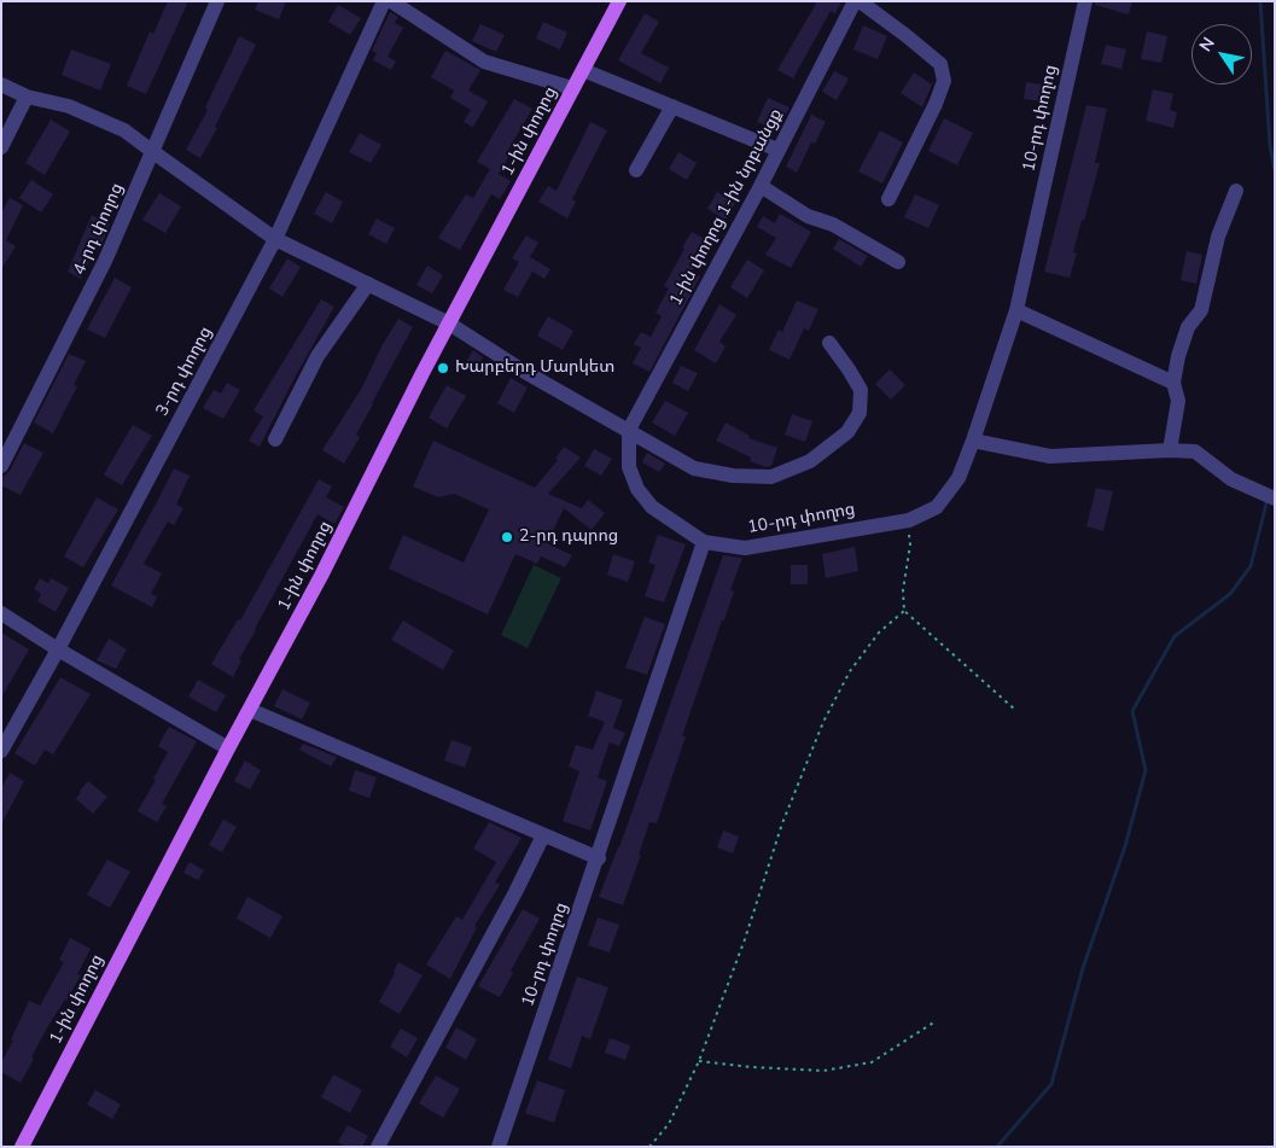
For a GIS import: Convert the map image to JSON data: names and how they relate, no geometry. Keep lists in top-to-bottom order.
{
  "streets": {
    "main road": ["1-ին փողոց"],
    "street": [
      "10-րդ փողոց",
      "1-ին փողոց 1-ին նրբանցք",
      "4-րդ փողոց",
      "3-րդ փողոց"
    ]
  },
  "places": ["Խարբերդ Մարկետ", "2-րդ դպրոց"],
  "north": "top left"
}
